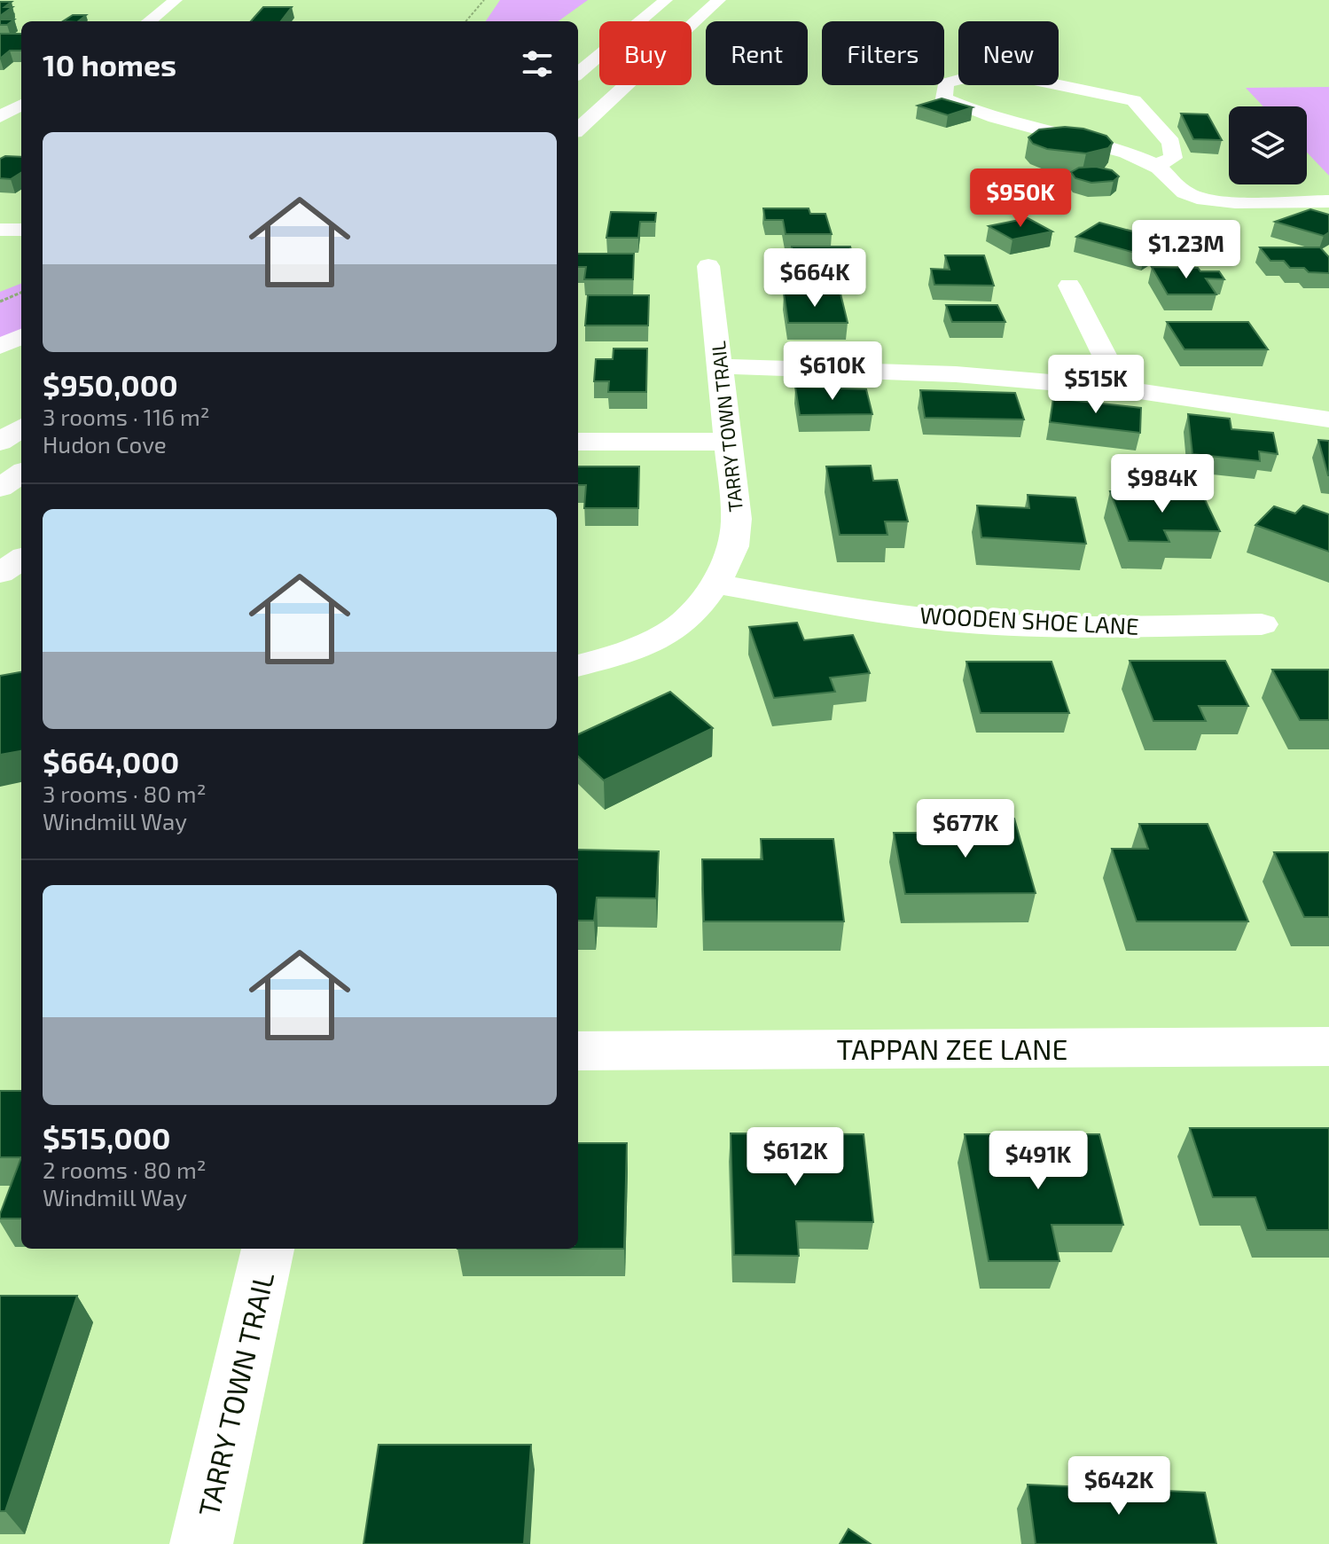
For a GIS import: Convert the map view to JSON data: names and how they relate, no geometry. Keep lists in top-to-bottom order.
{
  "streets": {
    "main road": ["TARRY TOWN TRAIL", "WOODEN SHOE LANE", "TAPPAN ZEE LANE"]
  },
  "crossings": [
    ["TARRY TOWN TRAIL", "WOODEN SHOE LANE"]
  ],
  "page": {
    "chip": [
      "Buy",
      "Rent",
      "Filters",
      "New"
    ],
    "heading": "10 homes",
    "list": [
      {
        "name": "$950,000",
        "note": "3 rooms · 116 m² · Hudon Cove"
      },
      {
        "name": "$664,000",
        "note": "3 rooms · 80 m² · Windmill Way"
      },
      {
        "name": "$515,000",
        "note": "2 rooms · 80 m² · Windmill Way"
      }
    ],
    "price": [
      "$950K",
      "$1.23M",
      "$664K",
      "$610K",
      "$515K",
      "$984K",
      "$677K",
      "$612K",
      "$491K",
      "$642K"
    ]
  }
}
